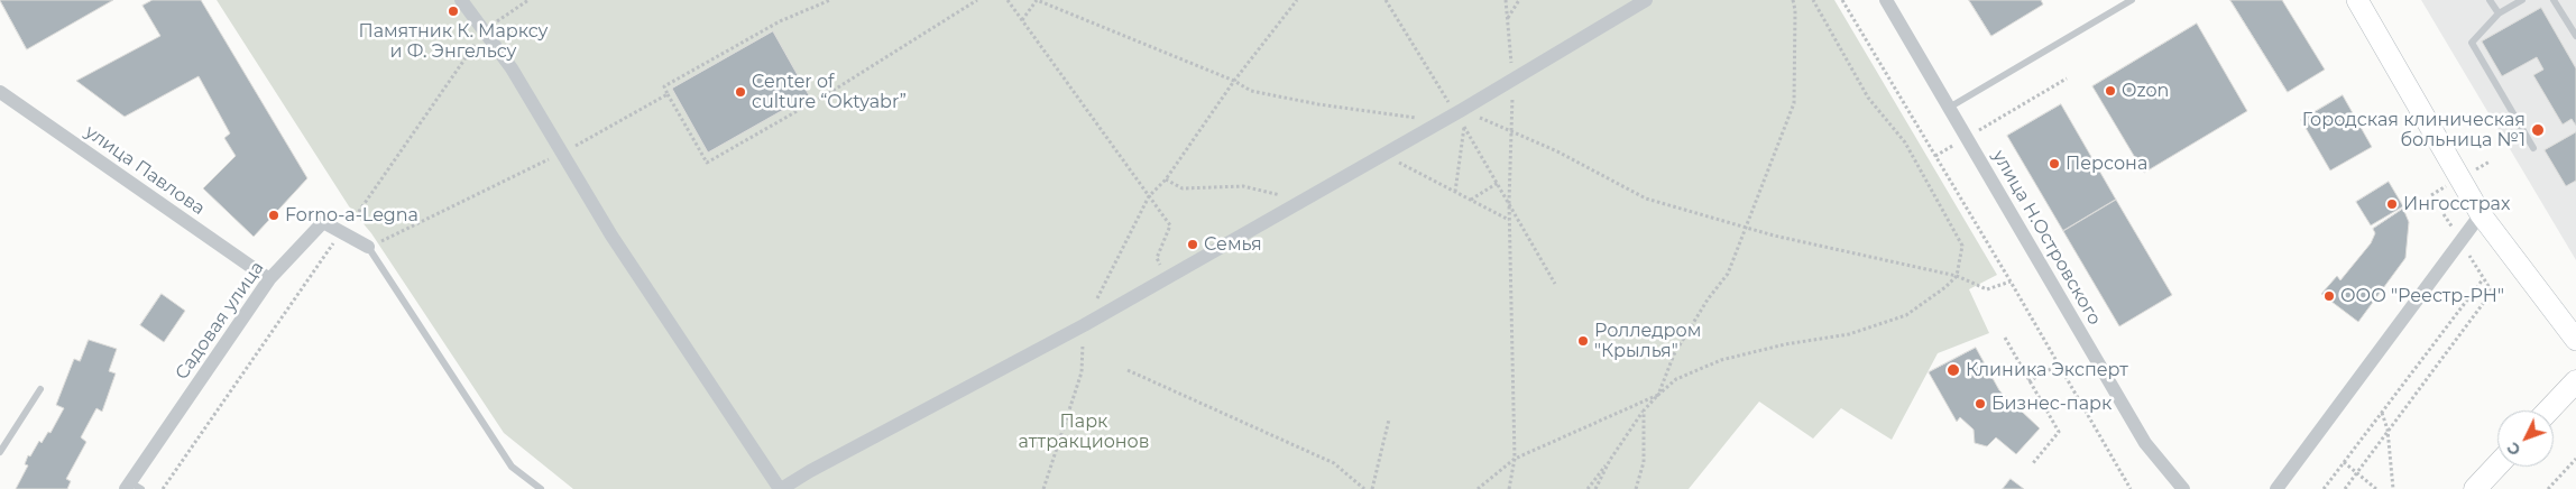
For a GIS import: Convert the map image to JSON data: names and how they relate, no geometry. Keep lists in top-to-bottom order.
{
  "streets": {
    "street": ["улица Павлова", "улица Н.Островского", "Садовая улица"]
  },
  "crossings": [
    ["улица Павлова", "Садовая улица"]
  ],
  "parks": ["Парк аттракционов"],
  "places": [
    "Памятник К. Марксу и Ф. Энгельсу",
    "Ozon",
    "Center of culture “Oktyabr”",
    "Городская клиническая больница №1",
    "Персона",
    "Ингосстрах",
    "Forno-a-Legna",
    "Семья",
    "ООО \"Реестр-РН\"",
    "Ролледром \"Крылья\"",
    "Клиника Эксперт",
    "Бизнес-парк"
  ],
  "north": "bottom left"
}
